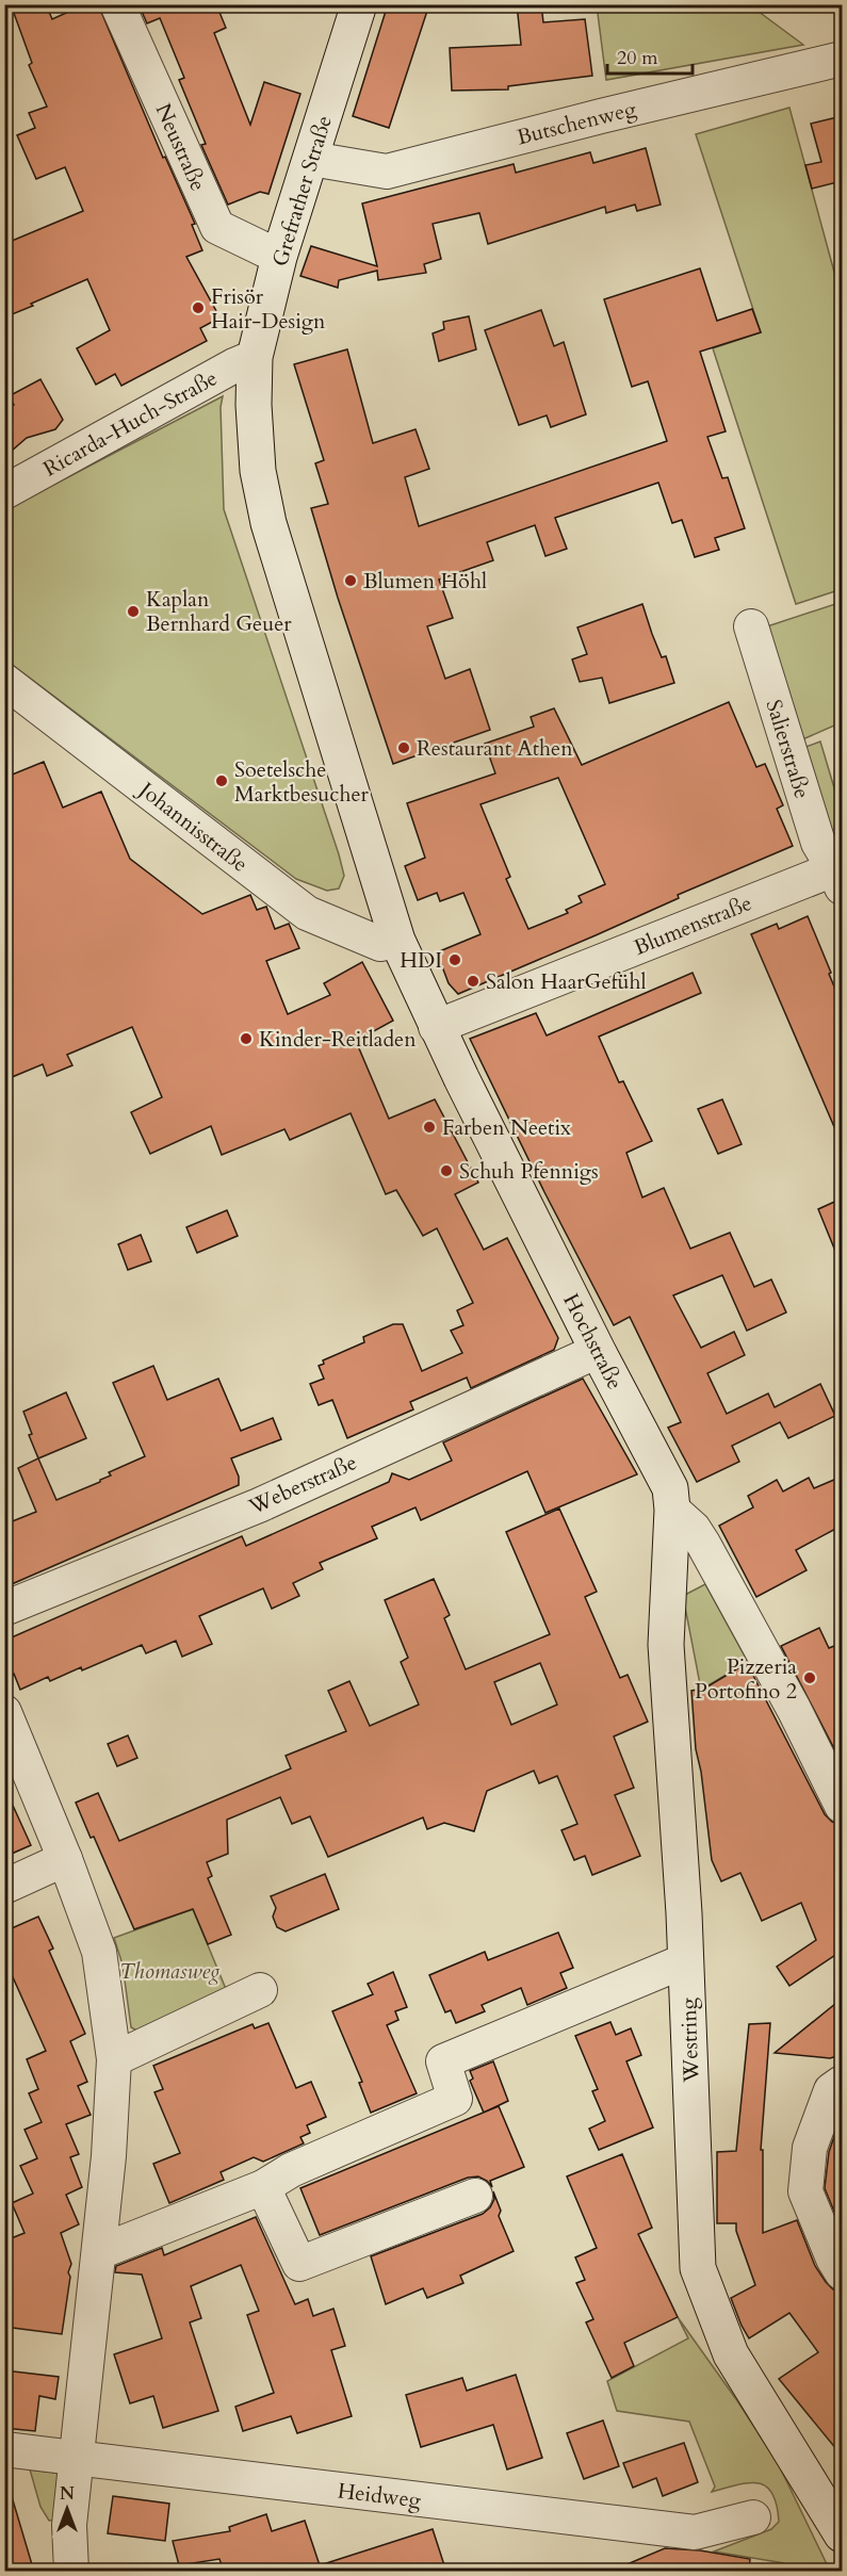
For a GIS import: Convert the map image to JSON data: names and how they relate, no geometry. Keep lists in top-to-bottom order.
{
  "streets": {
    "main road": ["Grefrather Straße", "Hochstraße", "Westring"],
    "street": [
      "Butschenweg",
      "Neustraße",
      "Ricarda-Huch-Straße",
      "Salierstraße",
      "Johannisstraße",
      "Blumenstraße",
      "Weberstraße",
      "Heidweg"
    ]
  },
  "crossings": [
    ["Butschenweg", "Grefrather Straße"],
    ["Neustraße", "Grefrather Straße"],
    ["Grefrather Straße", "Ricarda-Huch-Straße"],
    ["Grefrather Straße", "Hochstraße"],
    ["Salierstraße", "Blumenstraße"],
    ["Johannisstraße", "Hochstraße"],
    ["Blumenstraße", "Hochstraße"],
    ["Hochstraße", "Weberstraße"],
    ["Hochstraße", "Westring"]
  ],
  "parks": ["Thomasweg"],
  "places": [
    "Frisör Hair-Design",
    "Blumen Höhl",
    "Kaplan Bernhard Geuer",
    "Restaurant Athen",
    "Soetelsche Marktbesucher",
    "HDI",
    "Salon HaarGefühl",
    "Kinder-Reitladen",
    "Farben Neetix",
    "Schuh Pfennigs",
    "Pizzeria Portofino 2"
  ],
  "scale_bar": "20 m",
  "north": "top"
}
